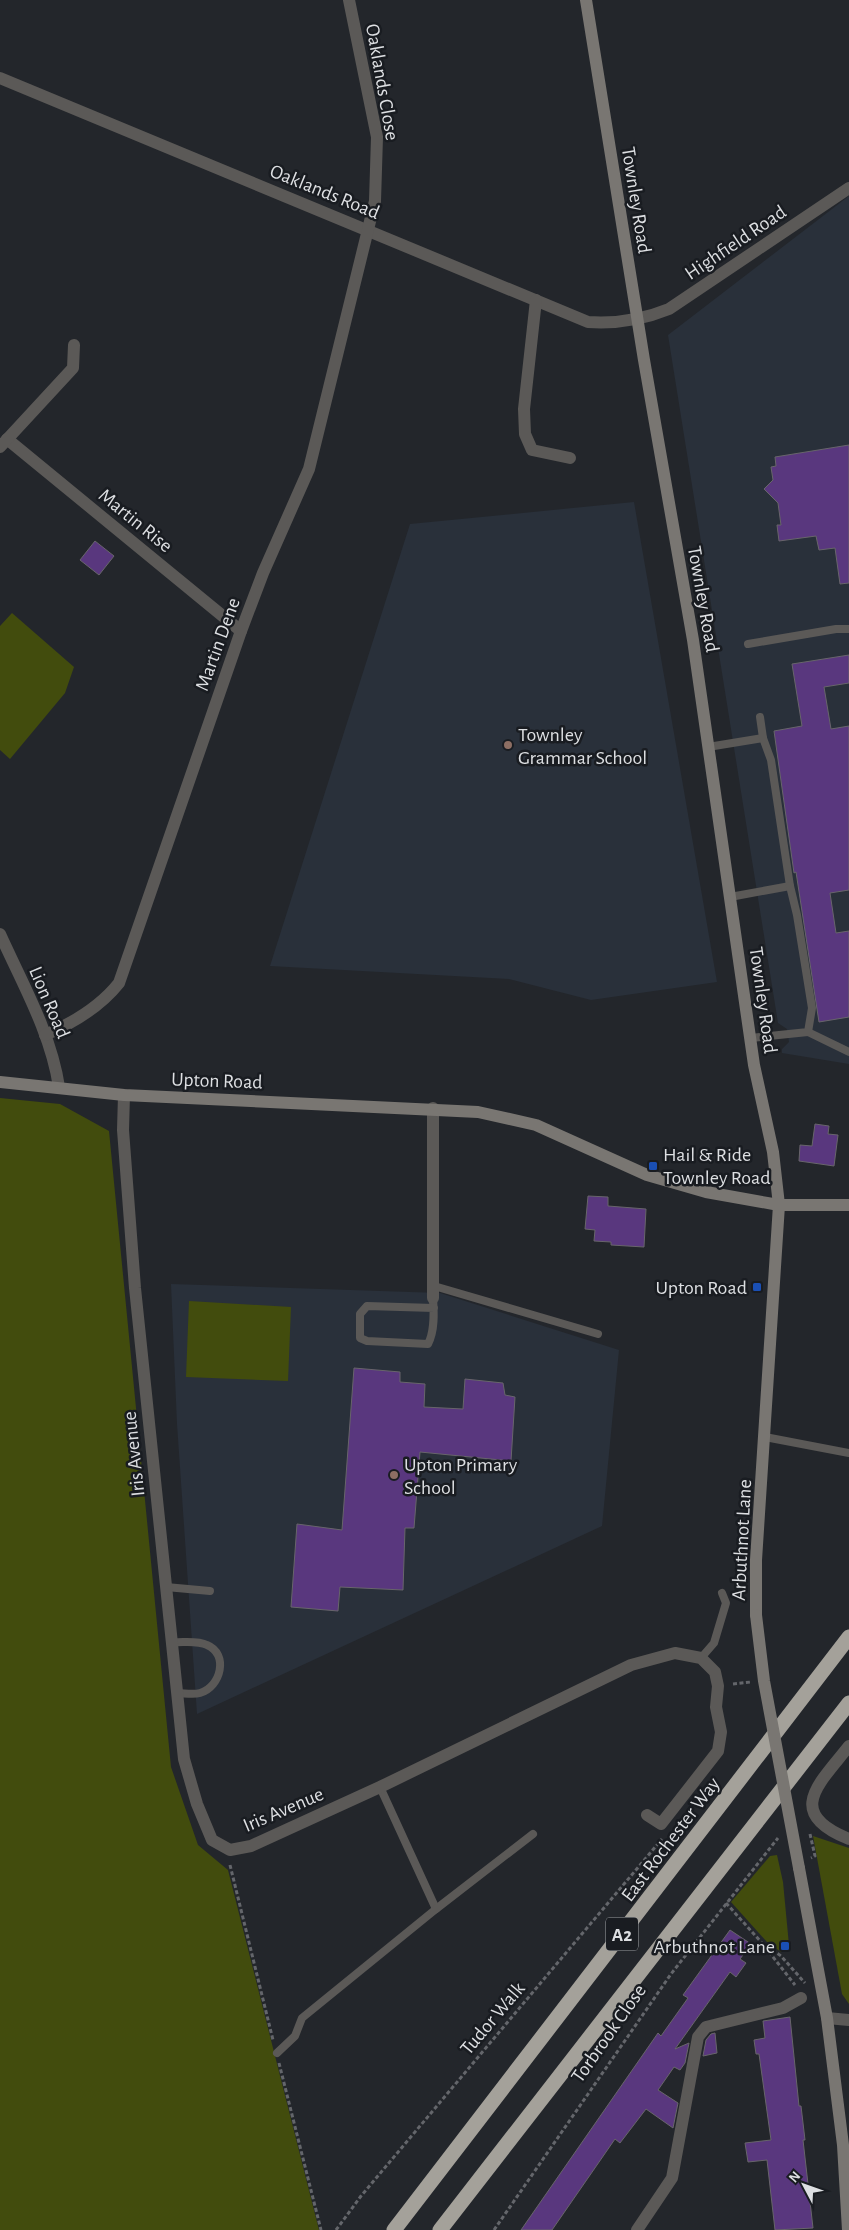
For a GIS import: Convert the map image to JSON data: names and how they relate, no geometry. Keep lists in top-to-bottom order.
{
  "streets": {
    "highway": ["East Rochester Way", "A2"],
    "street": [
      "Oaklands Close",
      "Oaklands Road",
      "Townley Road",
      "Highfield Road",
      "Martin Rise",
      "Martin Dene",
      "Lion Road",
      "Upton Road",
      "Iris Avenue",
      "Arbuthnot Lane"
    ],
    "path": ["Tudor Walk", "Torbrook Close"]
  },
  "crossings": [
    ["Oaklands Close", "Oaklands Road"],
    ["Oaklands Close", "Martin Dene"],
    ["Oaklands Road", "Townley Road"],
    ["Oaklands Road", "Highfield Road"],
    ["Oaklands Road", "Martin Dene"],
    ["Townley Road", "Highfield Road"],
    ["Townley Road", "Upton Road"],
    ["Townley Road", "Arbuthnot Lane"],
    ["Martin Rise", "Martin Dene"],
    ["Martin Dene", "Lion Road"],
    ["Lion Road", "Upton Road"],
    ["Upton Road", "Iris Avenue"],
    ["Upton Road", "Arbuthnot Lane"]
  ],
  "places": {
    "other": ["Townley Grammar School", "Upton Primary School"],
    "transit": ["Hail & Ride Townley Road", "Upton Road", "Arbuthnot Lane"]
  },
  "north": "top left"
}
